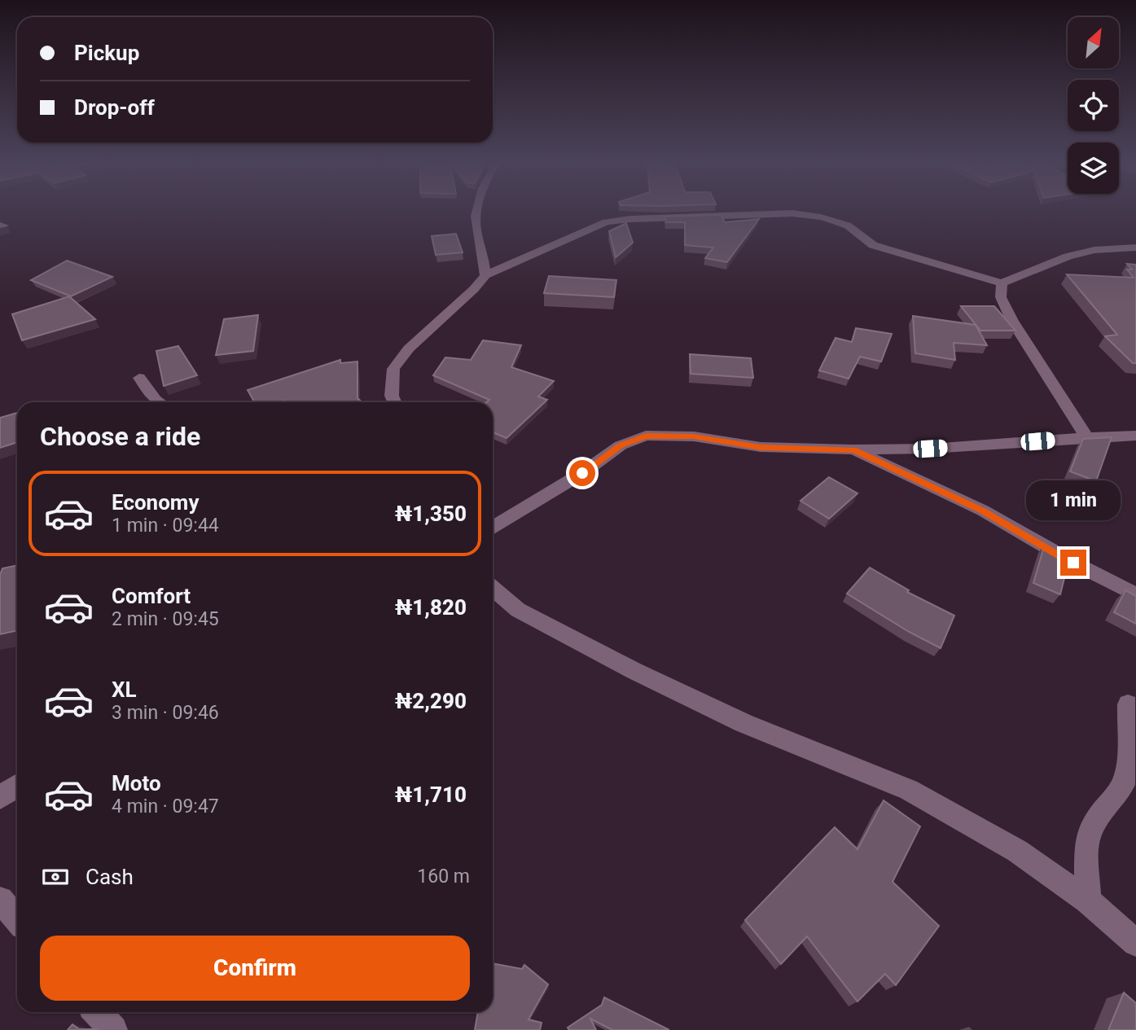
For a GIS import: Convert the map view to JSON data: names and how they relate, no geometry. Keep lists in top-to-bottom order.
{
  "north": "top right",
  "page": {
    "banner": ["Pickup", "Drop-off"],
    "heading": "Choose a ride",
    "list": [
      {
        "name": "Economy",
        "note": "1 min · 09:44",
        "value": "₦1,350"
      },
      {
        "name": "Comfort",
        "note": "2 min · 09:45",
        "value": "₦1,820"
      },
      {
        "name": "XL",
        "note": "3 min · 09:46",
        "value": "₦2,290"
      },
      {
        "name": "Moto",
        "note": "4 min · 09:47",
        "value": "₦1,710"
      }
    ],
    "bubble": "1 min",
    "pay": ["Cash", "160 m"],
    "buttons": "Confirm"
  }
}
